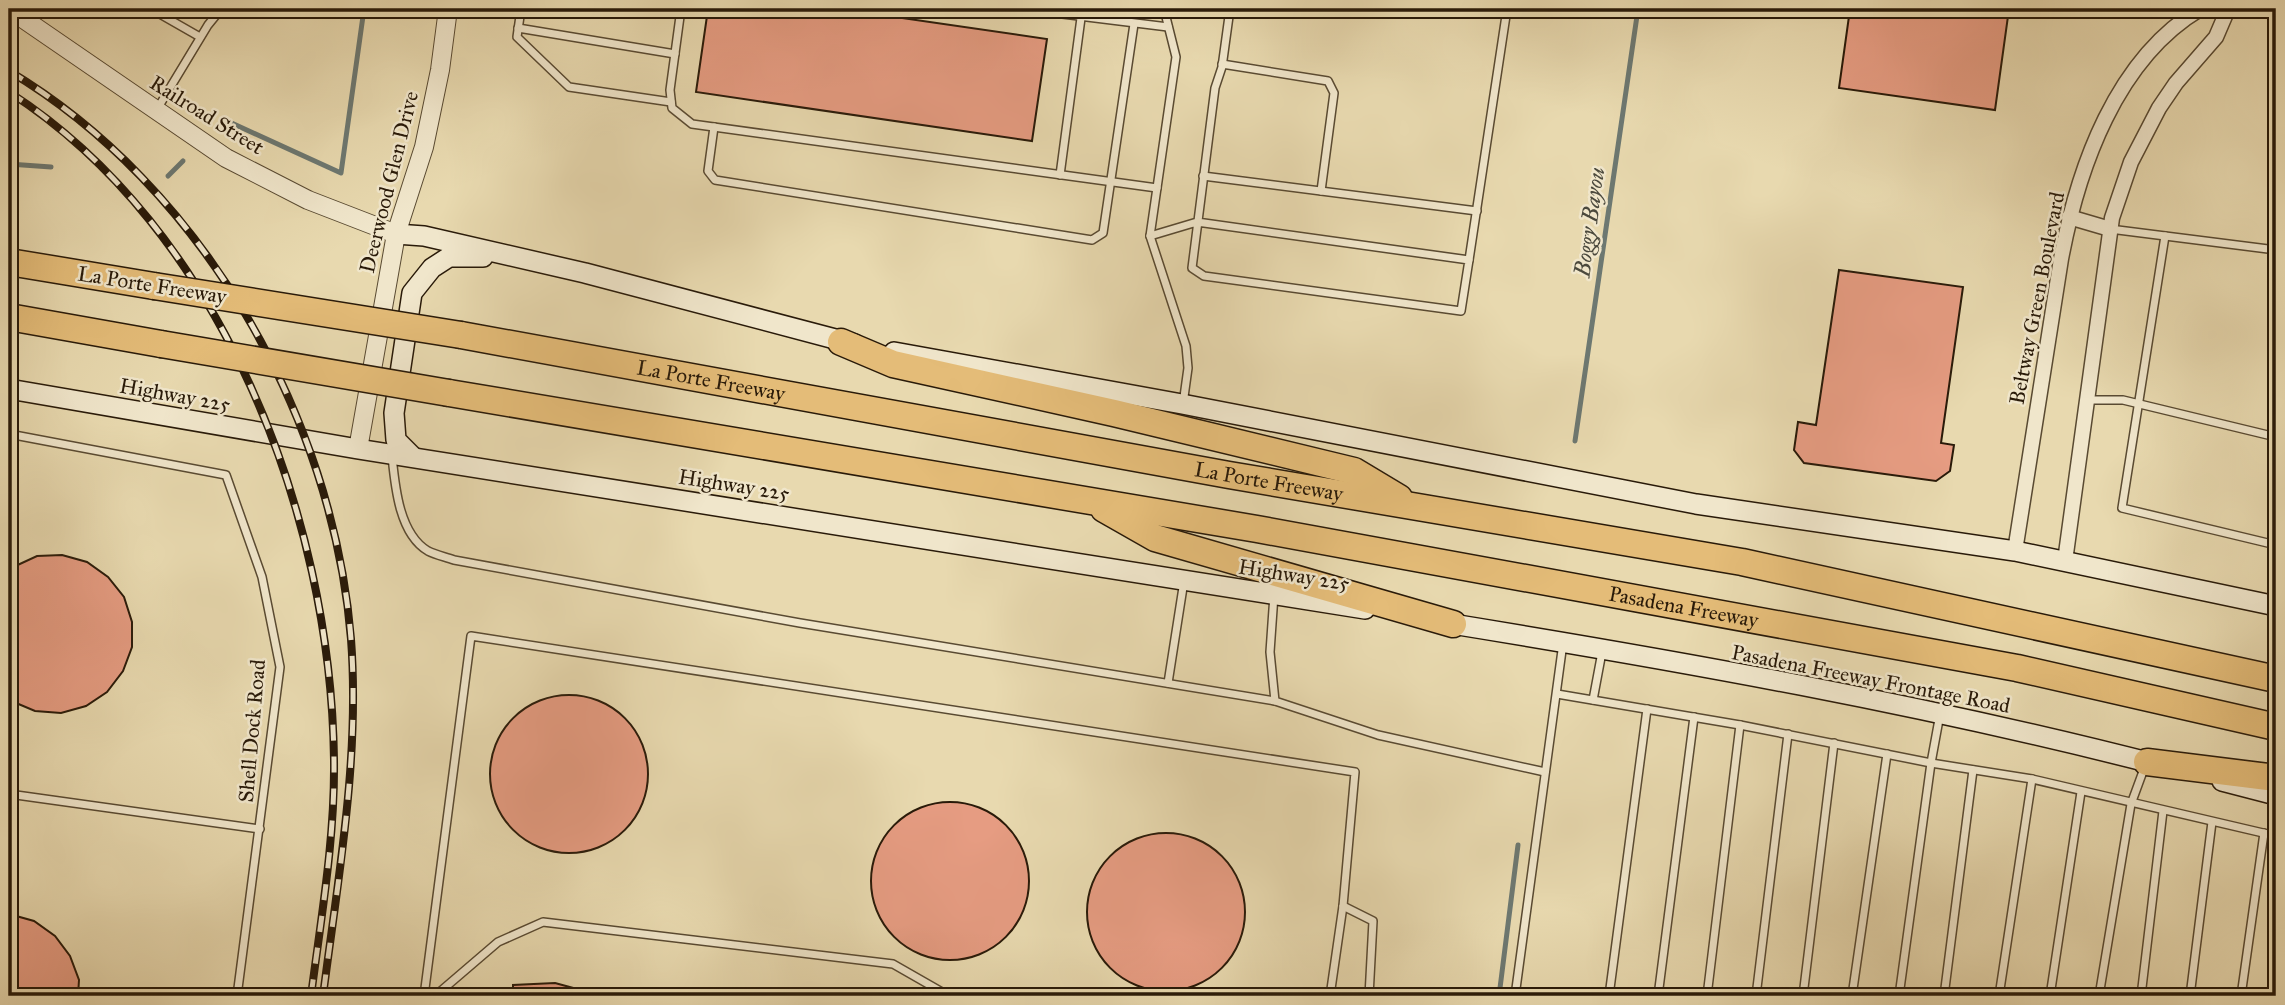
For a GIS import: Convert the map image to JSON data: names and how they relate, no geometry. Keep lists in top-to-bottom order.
{
  "streets": {
    "highway": ["La Porte Freeway", "Pasadena Freeway"],
    "main road": ["Highway 225", "Pasadena Freeway Frontage Road"],
    "street": ["Railroad Street", "Deerwood Glen Drive", "Beltway Green Boulevard"],
    "lane": ["Shell Dock Road"]
  },
  "crossings": [
    ["Railroad Street", "Deerwood Glen Drive"],
    ["Deerwood Glen Drive", "Highway 225"],
    ["Highway 225", "Pasadena Freeway Frontage Road"]
  ],
  "water": ["Boggy Bayou"]
}
